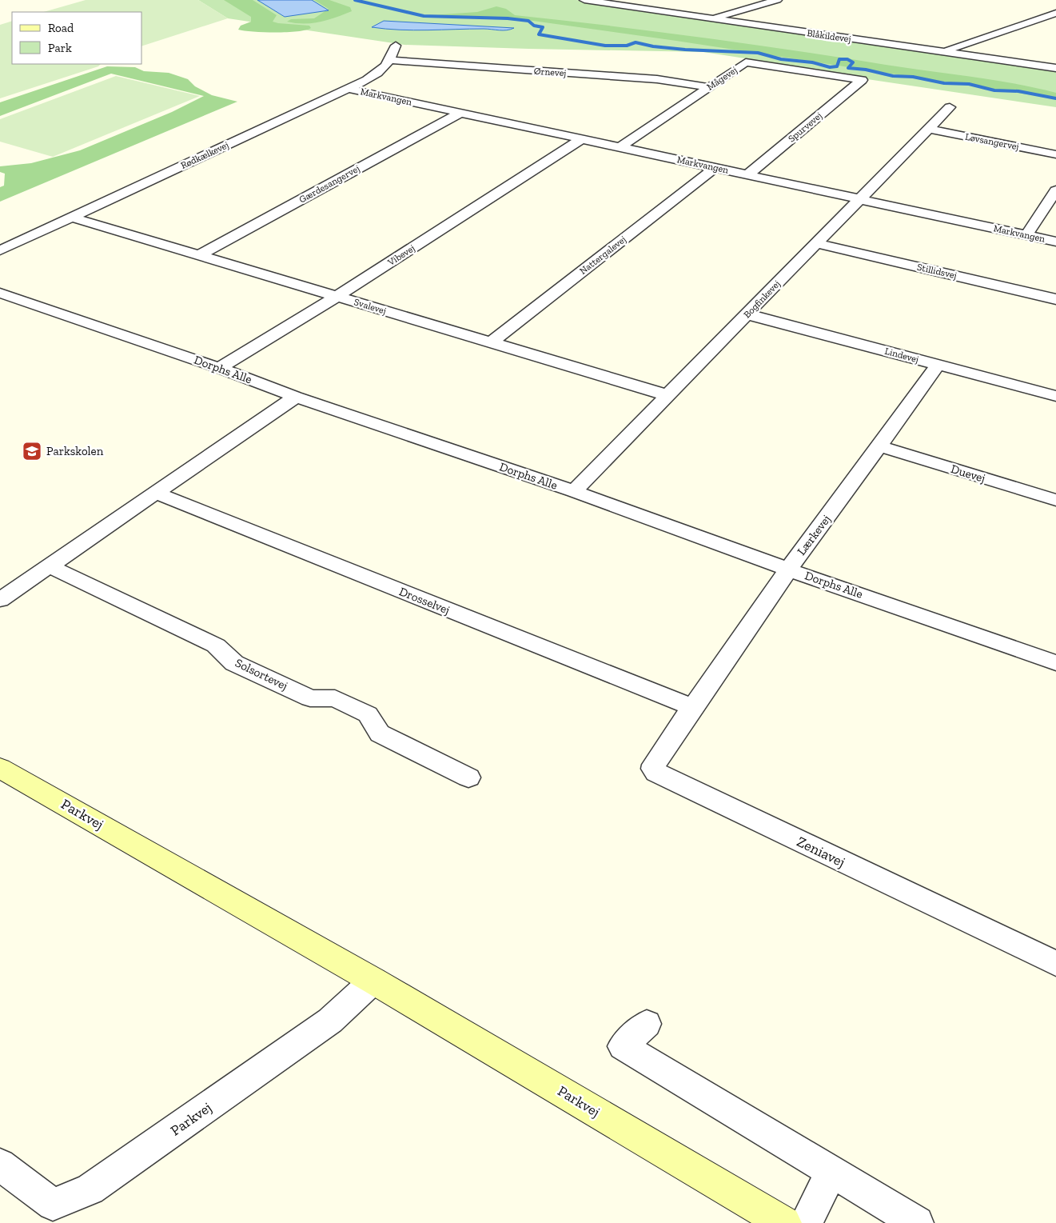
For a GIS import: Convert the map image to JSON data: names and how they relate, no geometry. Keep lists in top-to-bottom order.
{
  "streets": {
    "street": [
      "Blåkildevej",
      "Ørnevej",
      "Mågevej",
      "Markvangen",
      "Spurvevej",
      "Løvsangervej",
      "Rødkælkevej",
      "Gærdesangervej",
      "Vibevej",
      "Nattergalevej",
      "Stillidsvej",
      "Bogfinkevej",
      "Svalevej",
      "Lindevej",
      "Dorphs Alle",
      "Duevej",
      "Lærkevej",
      "Drosselvej",
      "Solsortevej",
      "Parkvej",
      "Zeniavej"
    ]
  },
  "crossings": [
    ["Ørnevej", "Mågevej"],
    ["Ørnevej", "Rødkælkevej"],
    ["Mågevej", "Markvangen"],
    ["Mågevej", "Spurvevej"],
    ["Markvangen", "Spurvevej"],
    ["Markvangen", "Rødkælkevej"],
    ["Markvangen", "Gærdesangervej"],
    ["Markvangen", "Vibevej"],
    ["Markvangen", "Nattergalevej"],
    ["Markvangen", "Bogfinkevej"],
    ["Løvsangervej", "Bogfinkevej"],
    ["Rødkælkevej", "Svalevej"],
    ["Gærdesangervej", "Svalevej"],
    ["Vibevej", "Svalevej"],
    ["Vibevej", "Dorphs Alle"],
    ["Nattergalevej", "Svalevej"],
    ["Stillidsvej", "Bogfinkevej"],
    ["Bogfinkevej", "Svalevej"],
    ["Bogfinkevej", "Lindevej"],
    ["Bogfinkevej", "Dorphs Alle"],
    ["Lindevej", "Lærkevej"],
    ["Dorphs Alle", "Lærkevej"],
    ["Duevej", "Lærkevej"],
    ["Lærkevej", "Drosselvej"],
    ["Lærkevej", "Zeniavej"],
    ["Drosselvej", "Zeniavej"]
  ],
  "places": {
    "school or university": ["Parkskolen"]
  },
  "legend": ["Road", "Park"]
}
